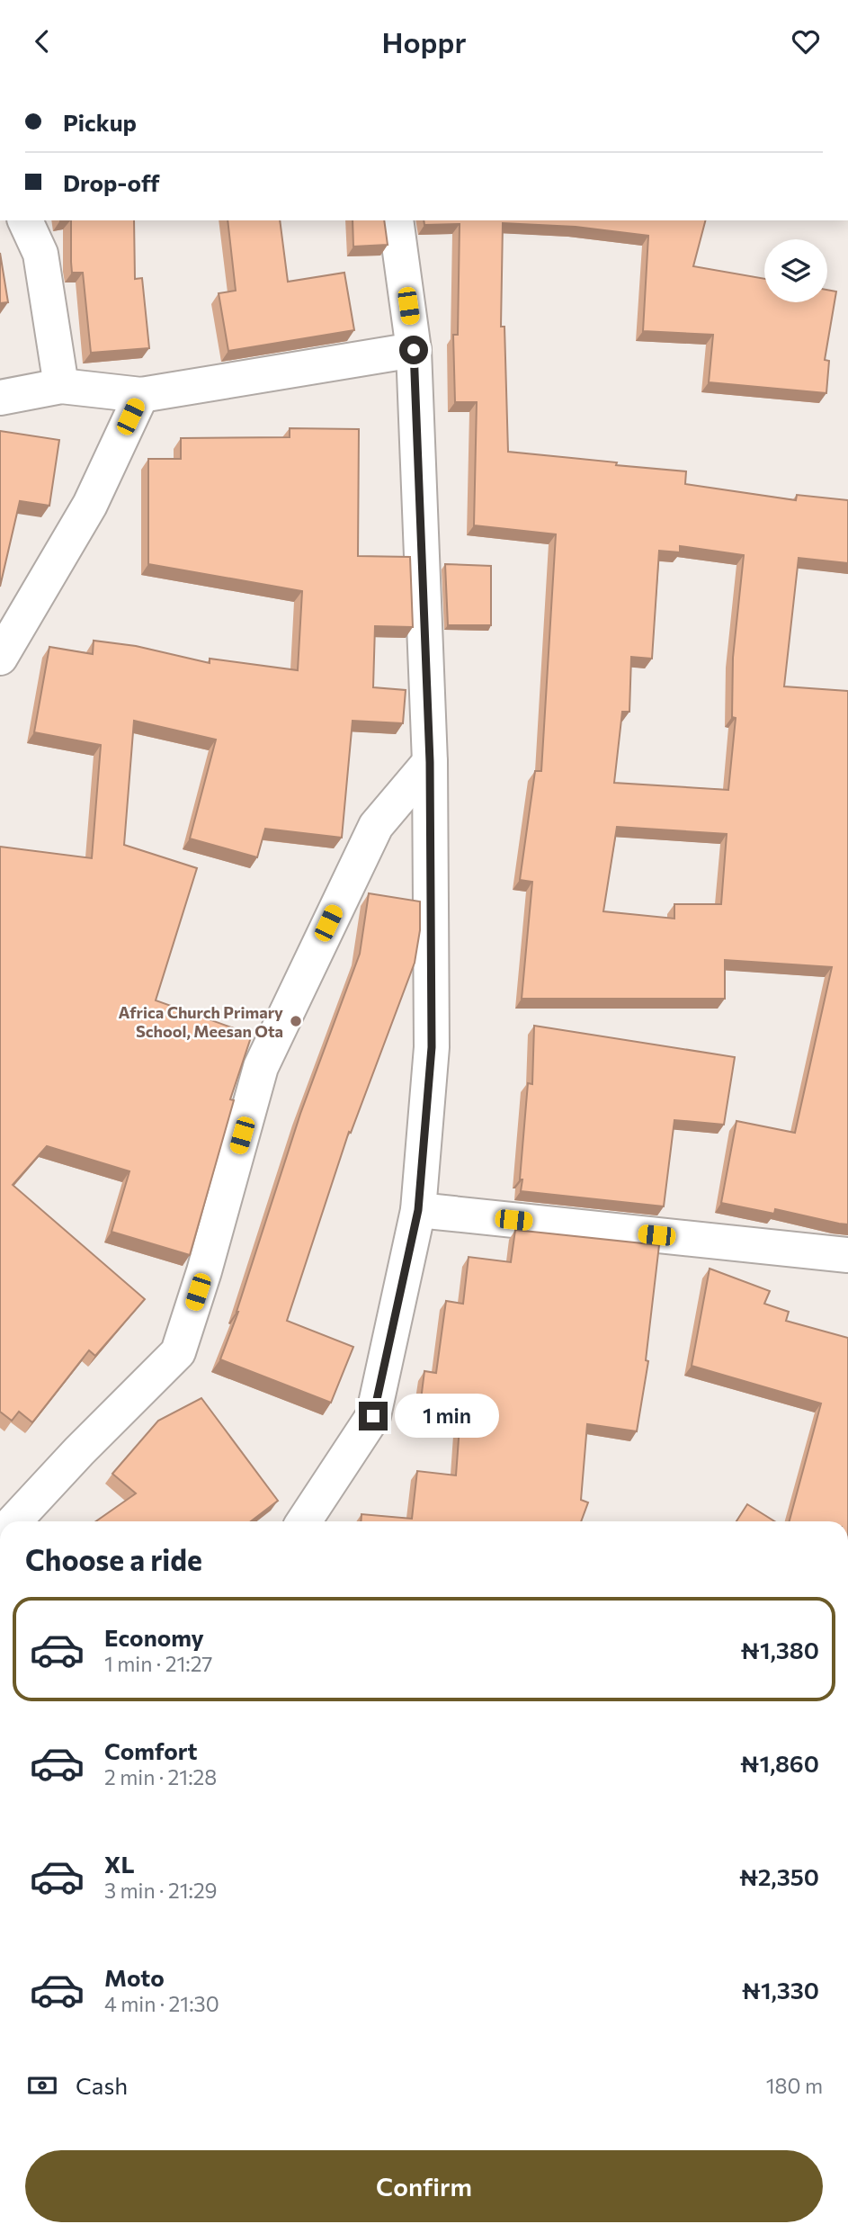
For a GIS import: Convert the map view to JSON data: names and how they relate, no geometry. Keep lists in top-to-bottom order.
{
  "places": ["Africa Church Primary School, Meesan Ota"],
  "page": {
    "header": "Hoppr",
    "banner": ["Pickup", "Drop-off"],
    "bubble": "1 min",
    "heading": "Choose a ride",
    "list": [
      {
        "name": "Economy",
        "note": "1 min · 21:27",
        "value": "₦1,380"
      },
      {
        "name": "Comfort",
        "note": "2 min · 21:28",
        "value": "₦1,860"
      },
      {
        "name": "XL",
        "note": "3 min · 21:29",
        "value": "₦2,350"
      },
      {
        "name": "Moto",
        "note": "4 min · 21:30",
        "value": "₦1,330"
      }
    ],
    "pay": ["Cash", "180 m"],
    "buttons": "Confirm"
  }
}
